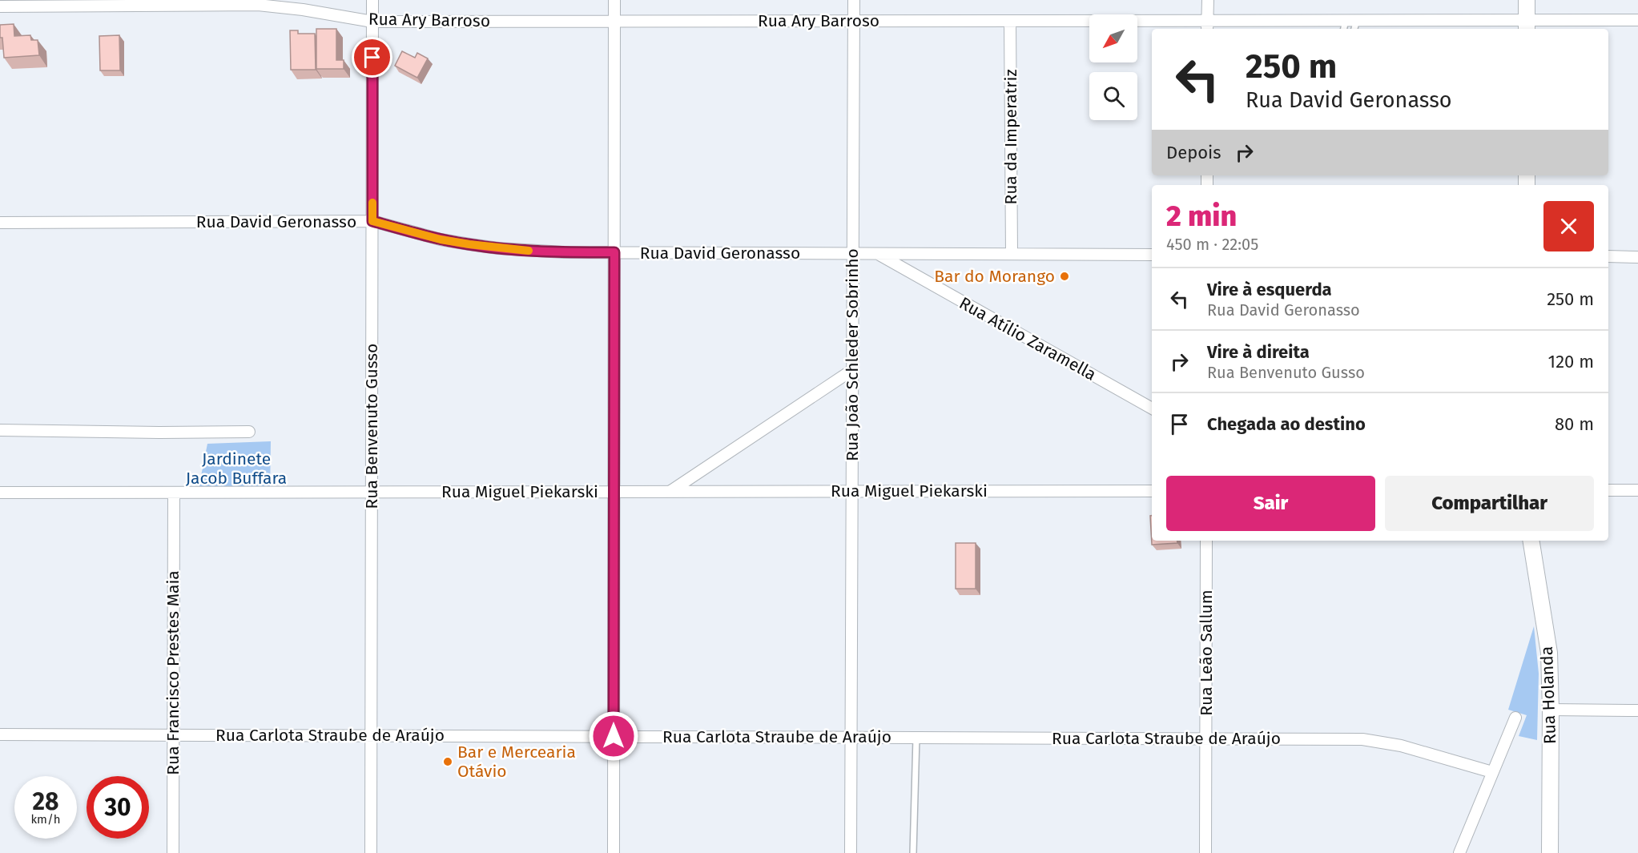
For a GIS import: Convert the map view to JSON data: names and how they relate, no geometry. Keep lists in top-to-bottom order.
{
  "streets": {
    "main road": ["Rua Holanda"],
    "street": [
      "Rua Ary Barroso",
      "Rua da Imperatriz",
      "Rua David Geronasso",
      "Rua Atílio Zaramella",
      "Rua João Schleder Sobrinho",
      "Rua Benvenuto Gusso",
      "Rua Miguel Piekarski",
      "Rua Leão Sallum",
      "Rua Francisco Prestes Maia",
      "Rua Carlota Straube de Araújo"
    ]
  },
  "crossings": [
    ["Rua Ary Barroso", "Rua da Imperatriz"],
    ["Rua Ary Barroso", "Rua João Schleder Sobrinho"],
    ["Rua Ary Barroso", "Rua Benvenuto Gusso"],
    ["Rua da Imperatriz", "Rua David Geronasso"],
    ["Rua David Geronasso", "Rua Atílio Zaramella"],
    ["Rua David Geronasso", "Rua João Schleder Sobrinho"],
    ["Rua David Geronasso", "Rua Benvenuto Gusso"],
    ["Rua João Schleder Sobrinho", "Rua Miguel Piekarski"],
    ["Rua João Schleder Sobrinho", "Rua Carlota Straube de Araújo"],
    ["Rua Benvenuto Gusso", "Rua Miguel Piekarski"],
    ["Rua Benvenuto Gusso", "Rua Carlota Straube de Araújo"],
    ["Rua Miguel Piekarski", "Rua Francisco Prestes Maia"],
    ["Rua Leão Sallum", "Rua Carlota Straube de Araújo"],
    ["Rua Francisco Prestes Maia", "Rua Carlota Straube de Araújo"]
  ],
  "parks": ["Jardinete Jacob Buffara"],
  "places": ["Bar do Morango", "Bar e Mercearia Otávio"],
  "north": "bottom left",
  "page": {
    "turn": ["250 m", "Rua David Geronasso"],
    "then": "Depois",
    "heading": ["2 min", "450 m · 22:05"],
    "list": [
      {
        "name": "Vire à esquerda",
        "note": "Rua David Geronasso",
        "value": "250 m"
      },
      {
        "name": "Vire à direita",
        "note": "Rua Benvenuto Gusso",
        "value": "120 m"
      },
      {
        "name": "Chegada ao destino",
        "value": "80 m"
      }
    ],
    "buttons": ["Sair", "Compartilhar"],
    "speed": "28 km/h",
    "limit": "30"
  }
}
